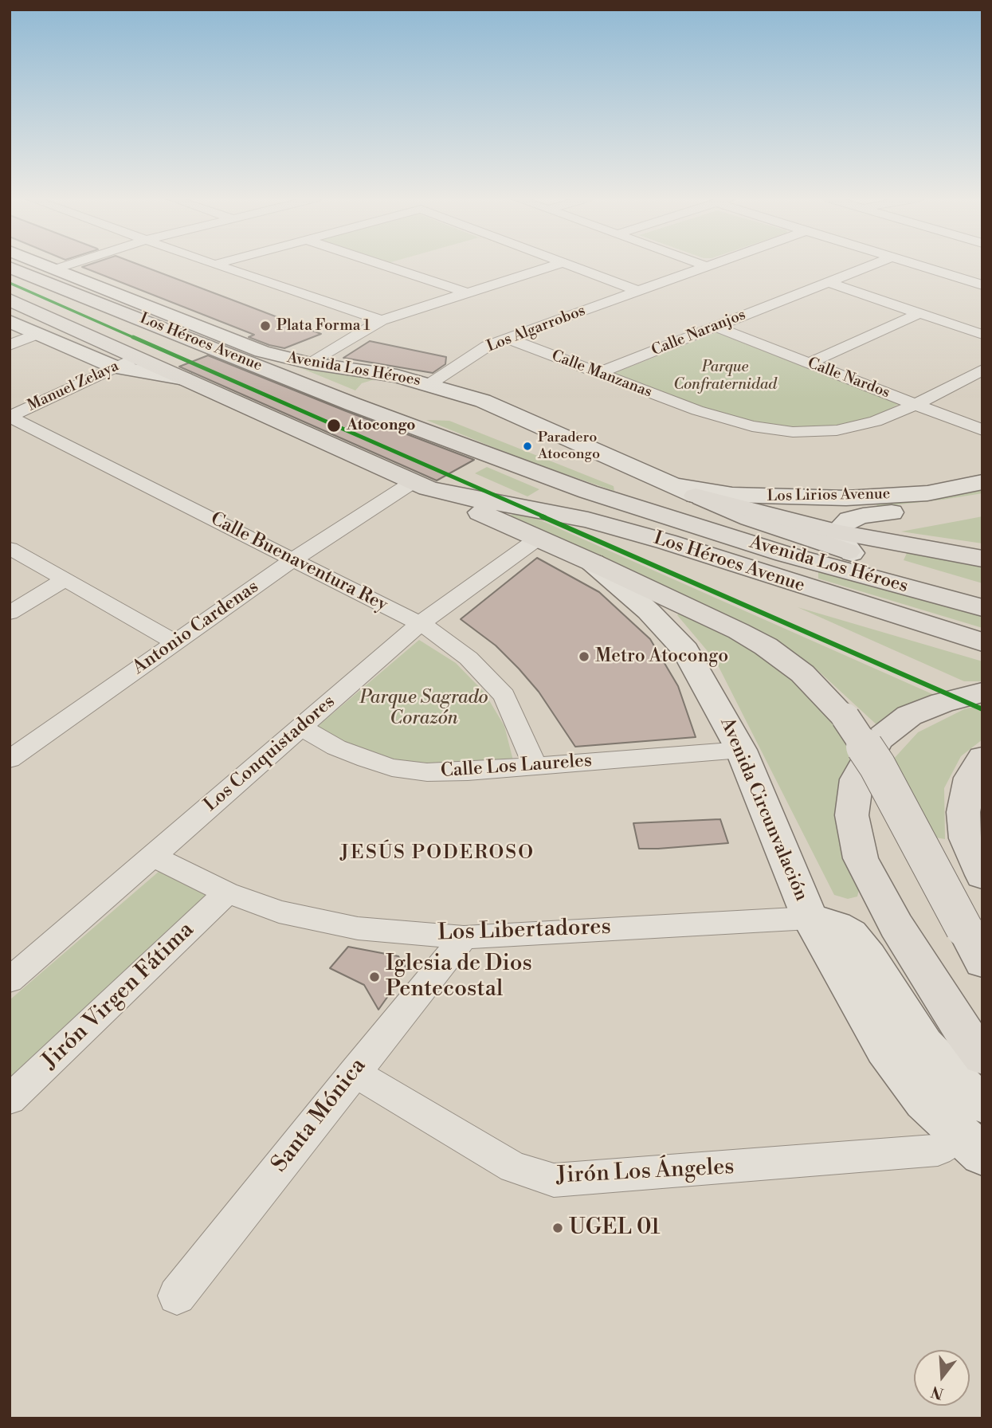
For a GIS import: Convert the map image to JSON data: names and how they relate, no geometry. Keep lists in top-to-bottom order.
{
  "streets": {
    "main road": [
      "Los Héroes Avenue",
      "Avenida Los Héroes",
      "Los Lirios Avenue",
      "Avenida Circunvalación"
    ],
    "street": [
      "Los Algarrobos",
      "Calle Naranjos",
      "Calle Manzanas",
      "Calle Nardos",
      "Manuel Zelaya",
      "Calle Buenaventura Rey",
      "Antonio Cardenas",
      "Los Conquistadores",
      "Calle Los Laureles",
      "Los Libertadores",
      "Jirón Virgen Fátima",
      "Santa Mónica",
      "Jirón Los Ángeles"
    ]
  },
  "crossings": [
    ["Los Algarrobos", "Avenida Los Héroes"],
    ["Los Algarrobos", "Calle Manzanas"],
    ["Calle Naranjos", "Calle Manzanas"],
    ["Calle Naranjos", "Calle Nardos"],
    ["Los Héroes Avenue", "Avenida Los Héroes"],
    ["Avenida Los Héroes", "Manuel Zelaya"],
    ["Avenida Los Héroes", "Los Lirios Avenue"],
    ["Avenida Los Héroes", "Antonio Cardenas"],
    ["Avenida Los Héroes", "Avenida Circunvalación"],
    ["Calle Manzanas", "Calle Nardos"],
    ["Manuel Zelaya", "Calle Buenaventura Rey"],
    ["Calle Buenaventura Rey", "Antonio Cardenas"],
    ["Calle Buenaventura Rey", "Los Conquistadores"],
    ["Calle Buenaventura Rey", "Calle Los Laureles"],
    ["Antonio Cardenas", "Avenida Circunvalación"],
    ["Los Conquistadores", "Calle Los Laureles"],
    ["Los Conquistadores", "Avenida Circunvalación"],
    ["Los Conquistadores", "Los Libertadores"],
    ["Calle Los Laureles", "Avenida Circunvalación"],
    ["Avenida Circunvalación", "Los Libertadores"],
    ["Avenida Circunvalación", "Jirón Los Ángeles"],
    ["Los Libertadores", "Jirón Virgen Fátima"],
    ["Los Libertadores", "Santa Mónica"],
    ["Santa Mónica", "Jirón Los Ángeles"]
  ],
  "districts": ["JESÚS PODEROSO"],
  "parks": ["Parque Confraternidad", "Parque Sagrado Corazón"],
  "places": [
    "Plata Forma 1",
    "Atocongo",
    "Paradero Atocongo",
    "Metro Atocongo",
    "Iglesia de Dios Pentecostal",
    "UGEL 01"
  ],
  "north": "bottom"
}
